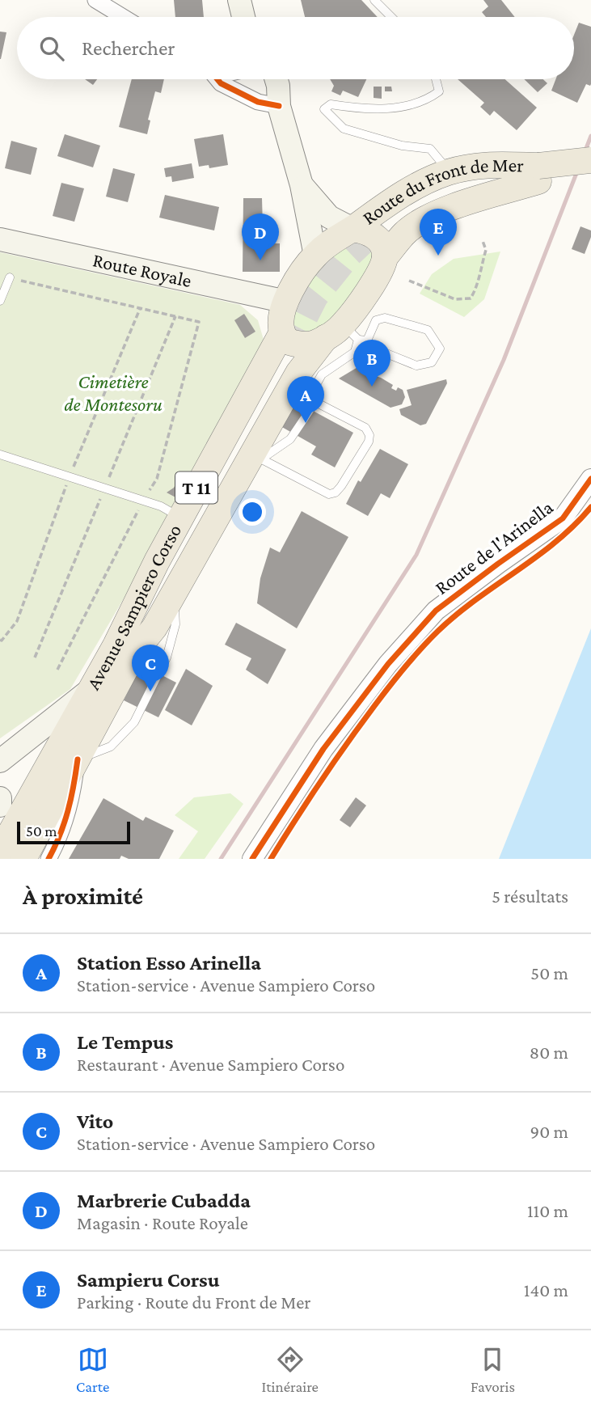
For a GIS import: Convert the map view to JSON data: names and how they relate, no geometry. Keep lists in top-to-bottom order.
{
  "streets": {
    "main road": [
      "Route du Front de Mer",
      "Route Royale",
      "T 11",
      "Avenue Sampiero Corso"
    ],
    "street": ["Route de l'Arinella"]
  },
  "crossings": [
    ["Route du Front de Mer", "Route Royale"],
    ["Route du Front de Mer", "T 11"],
    ["Route du Front de Mer", "Avenue Sampiero Corso"],
    ["T 11", "Avenue Sampiero Corso"]
  ],
  "parks": ["Cimetière de Montesoru"],
  "scale_bar": "50 m",
  "page": {
    "search": "Rechercher",
    "pins": [
      "E",
      "D",
      "B",
      "A",
      "C"
    ],
    "scale": "50 m",
    "heading": ["À proximité", "5 résultats"],
    "list": [
      {
        "mark": "A",
        "name": "Station Esso Arinella",
        "note": "Station-service · Avenue Sampiero Corso",
        "value": "50 m"
      },
      {
        "mark": "B",
        "name": "Le Tempus",
        "note": "Restaurant · Avenue Sampiero Corso",
        "value": "80 m"
      },
      {
        "mark": "C",
        "name": "Vito",
        "note": "Station-service · Avenue Sampiero Corso",
        "value": "90 m"
      },
      {
        "mark": "D",
        "name": "Marbrerie Cubadda",
        "note": "Magasin · Route Royale",
        "value": "110 m"
      },
      {
        "mark": "E",
        "name": "Sampieru Corsu",
        "note": "Parking · Route du Front de Mer",
        "value": "140 m"
      }
    ],
    "nav": ["Carte", "Itinéraire", "Favoris"]
  }
}
